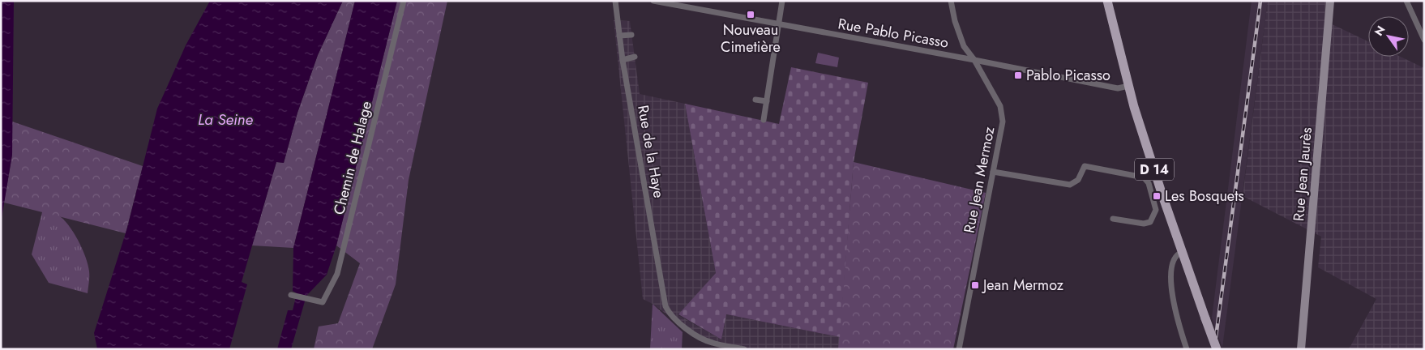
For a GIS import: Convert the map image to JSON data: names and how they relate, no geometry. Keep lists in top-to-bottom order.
{
  "streets": {
    "main road": ["D 14", "Rue Jean Jaurès"],
    "street": [
      "Rue Pablo Picasso",
      "Rue de la Haye",
      "Chemin de Halage",
      "Rue Jean Mermoz"
    ]
  },
  "crossings": [
    ["Rue Pablo Picasso", "D 14"],
    ["Rue Pablo Picasso", "Rue Jean Mermoz"]
  ],
  "water": ["La Seine"],
  "places": {
    "transit": [
      "Nouveau Cimetière",
      "Pablo Picasso",
      "Les Bosquets",
      "Jean Mermoz"
    ]
  },
  "north": "top left"
}
